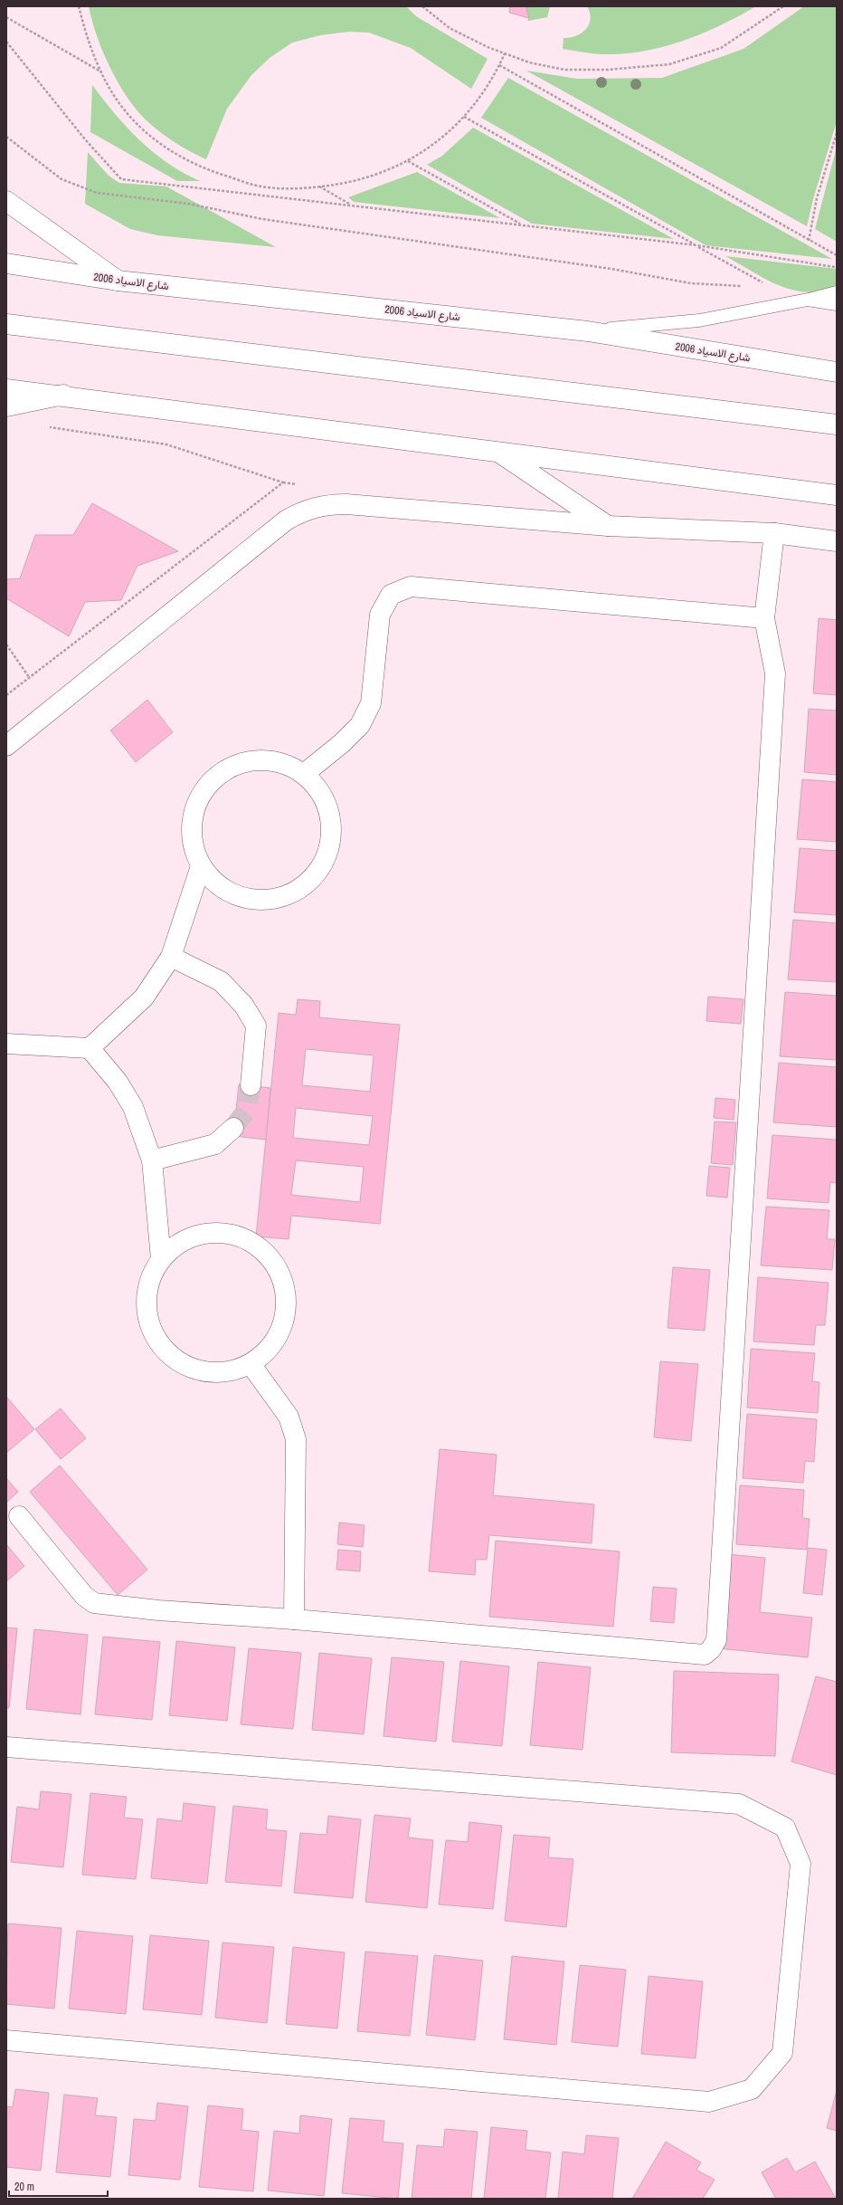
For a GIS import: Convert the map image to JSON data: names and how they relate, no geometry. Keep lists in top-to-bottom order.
{
  "streets": {
    "street": ["شارع الاسياد 2006"]
  },
  "scale_bar": "20 m"
}
